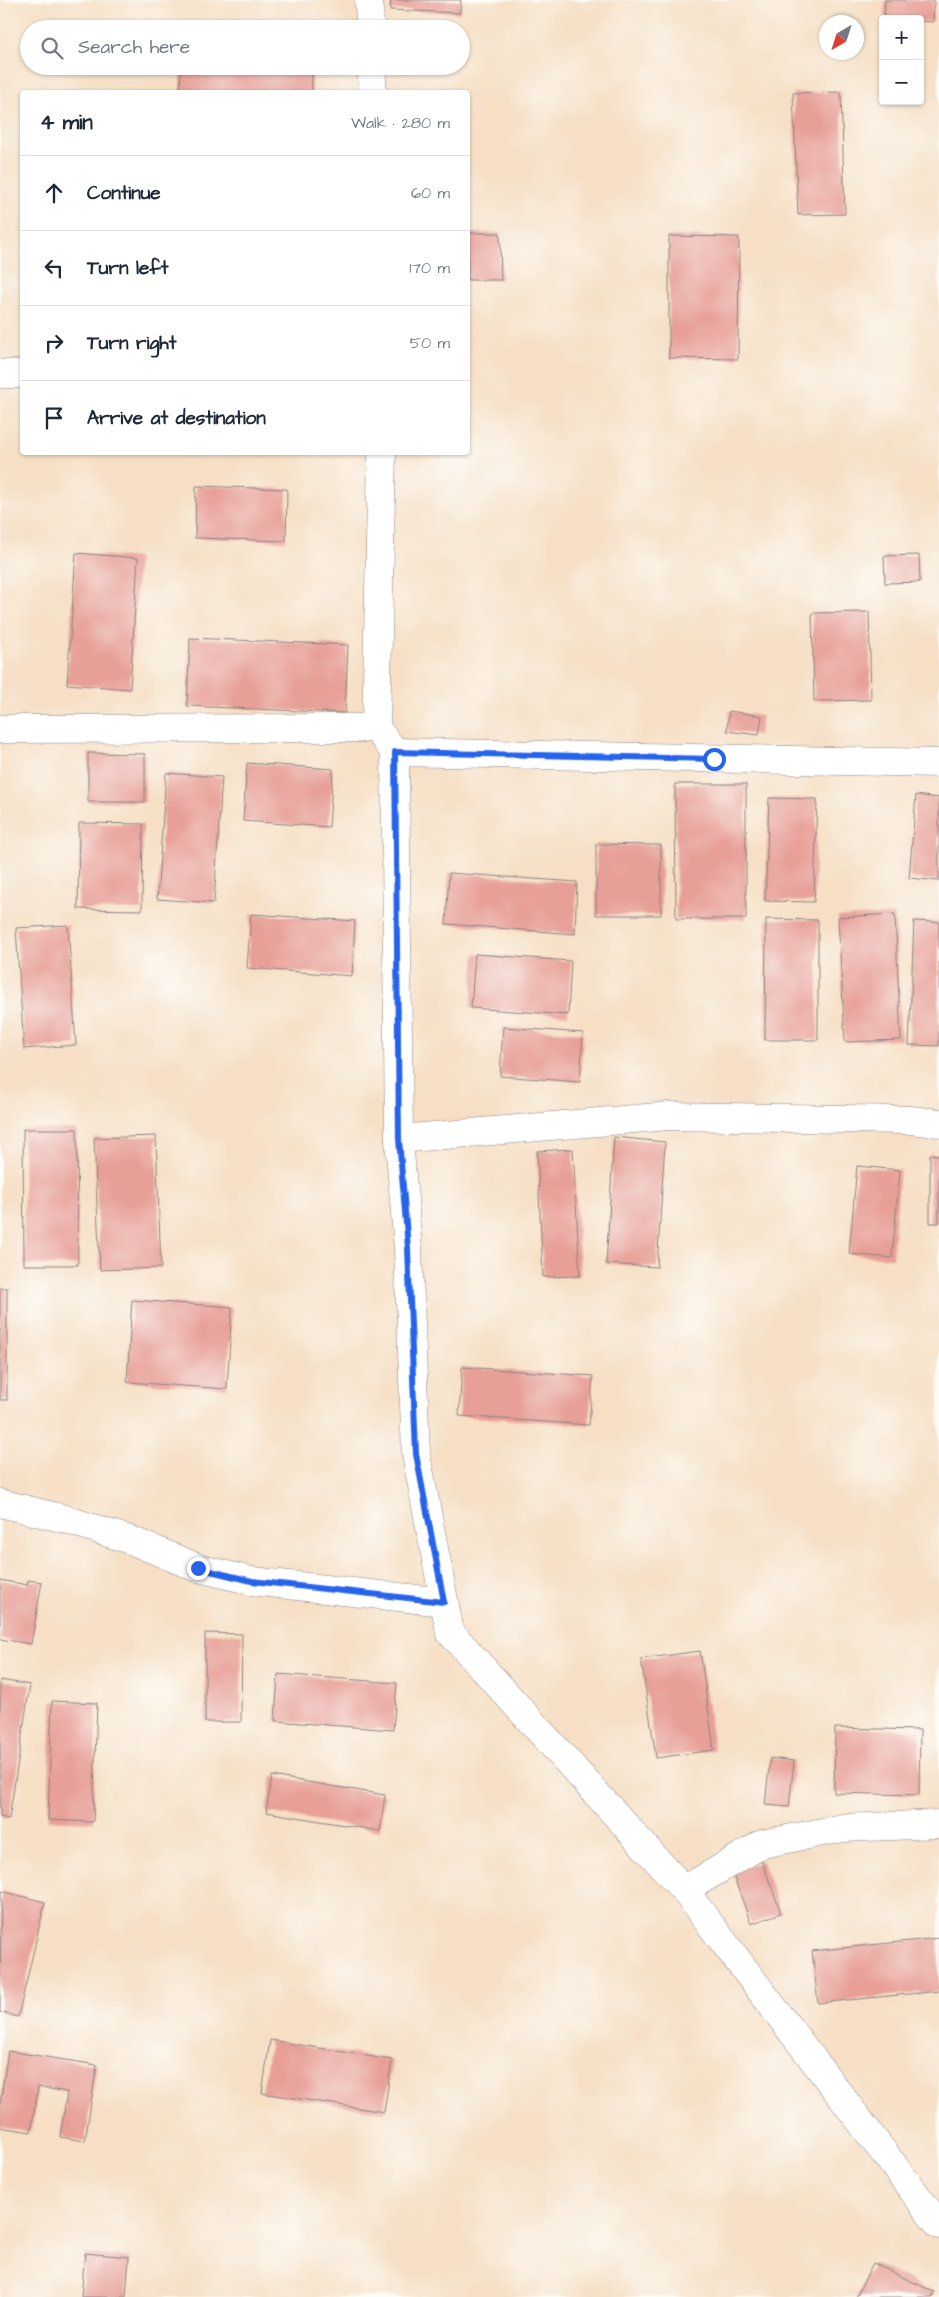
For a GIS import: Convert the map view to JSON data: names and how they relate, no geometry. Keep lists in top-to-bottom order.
{
  "north": "bottom left",
  "page": {
    "map_buttons": ["+", "−"],
    "search": "Search here",
    "heading": ["4 min", "Walk · 280 m"],
    "list": [
      ["Continue", "60 m"],
      ["Turn left", "170 m"],
      ["Turn right", "50 m"],
      "Arrive at destination"
    ]
  }
}
